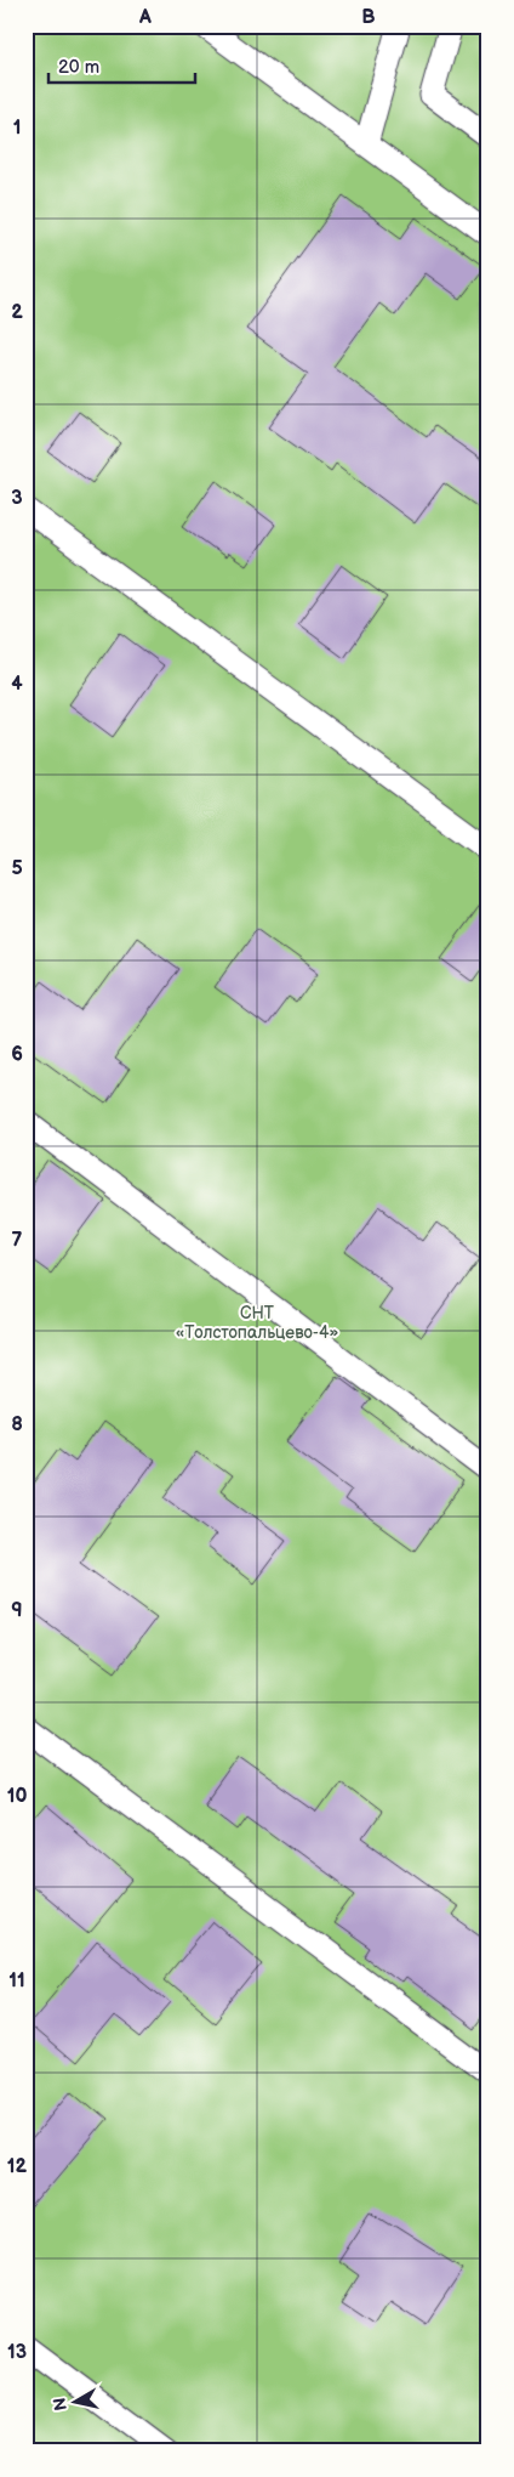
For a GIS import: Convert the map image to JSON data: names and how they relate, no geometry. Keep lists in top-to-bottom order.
{
  "parks": ["СНТ «Толстопальцево-4»"],
  "scale_bar": "20 m",
  "north": "left",
  "grid": {
    "columns": ["A", "B"],
    "rows": [
      "1",
      "2",
      "3",
      "4",
      "5",
      "6",
      "7",
      "8",
      "9",
      "10",
      "11",
      "12",
      "13"
    ]
  }
}
